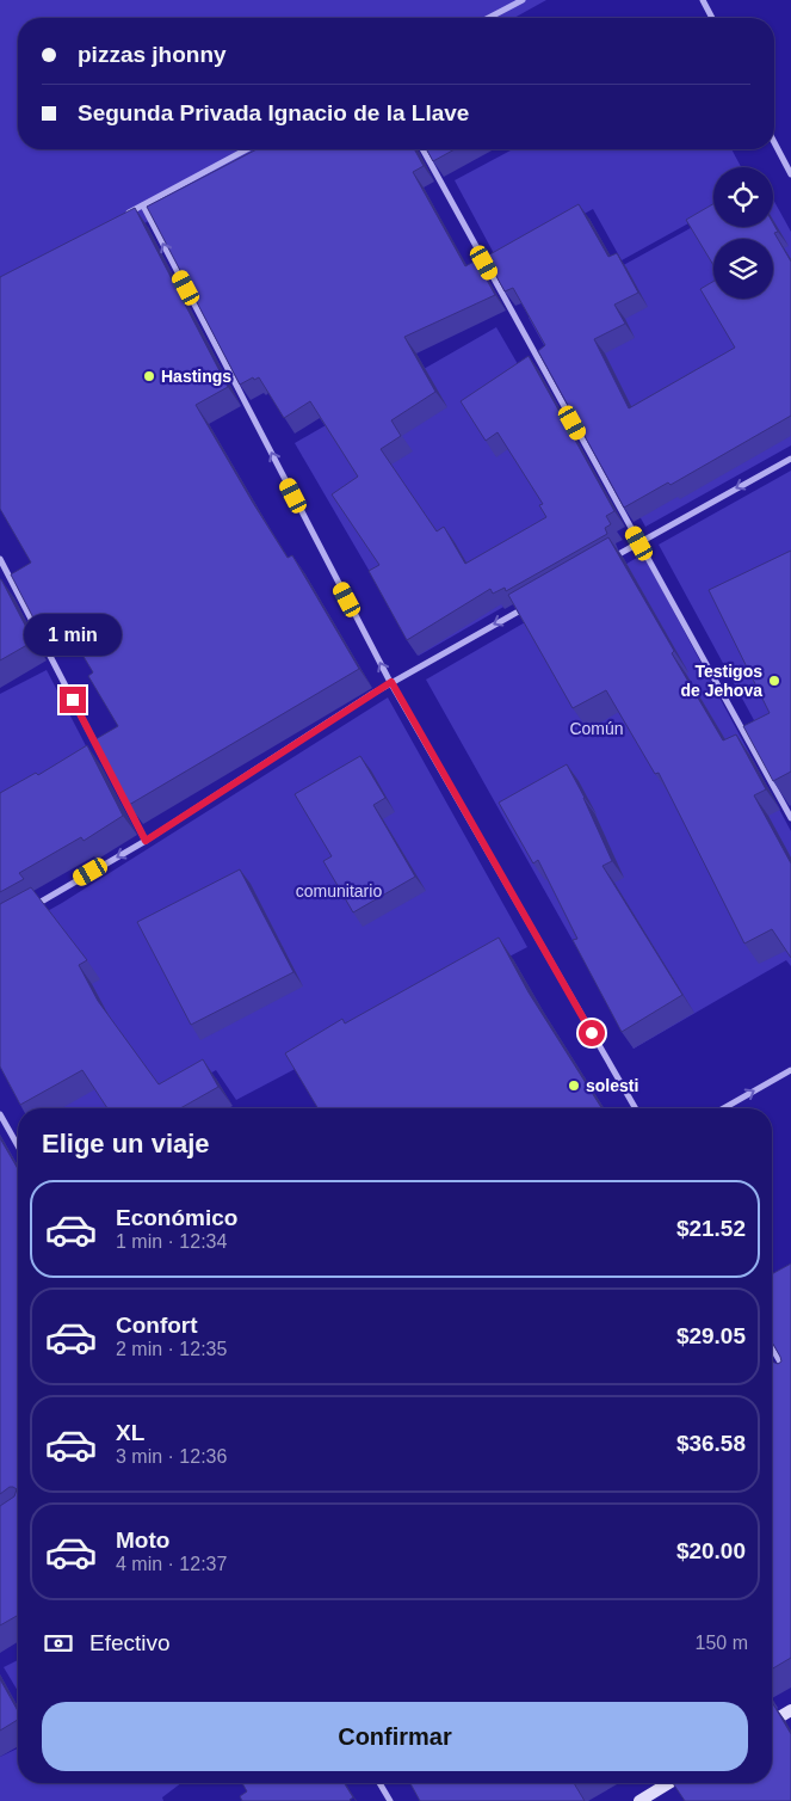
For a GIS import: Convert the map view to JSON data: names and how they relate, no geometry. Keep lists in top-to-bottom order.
{
  "parks": ["Común", "comunitario"],
  "places": ["Hastings", "Testigos de Jehova", "solesti"],
  "page": {
    "banner": ["pizzas jhonny", "Segunda Privada Ignacio de la Llave"],
    "bubble": "1 min",
    "heading": "Elige un viaje",
    "list": [
      {
        "name": "Económico",
        "note": "1 min · 12:34",
        "value": "$21.52"
      },
      {
        "name": "Confort",
        "note": "2 min · 12:35",
        "value": "$29.05"
      },
      {
        "name": "XL",
        "note": "3 min · 12:36",
        "value": "$36.58"
      },
      {
        "name": "Moto",
        "note": "4 min · 12:37",
        "value": "$20.00"
      }
    ],
    "pay": ["Efectivo", "150 m"],
    "buttons": "Confirmar"
  }
}
